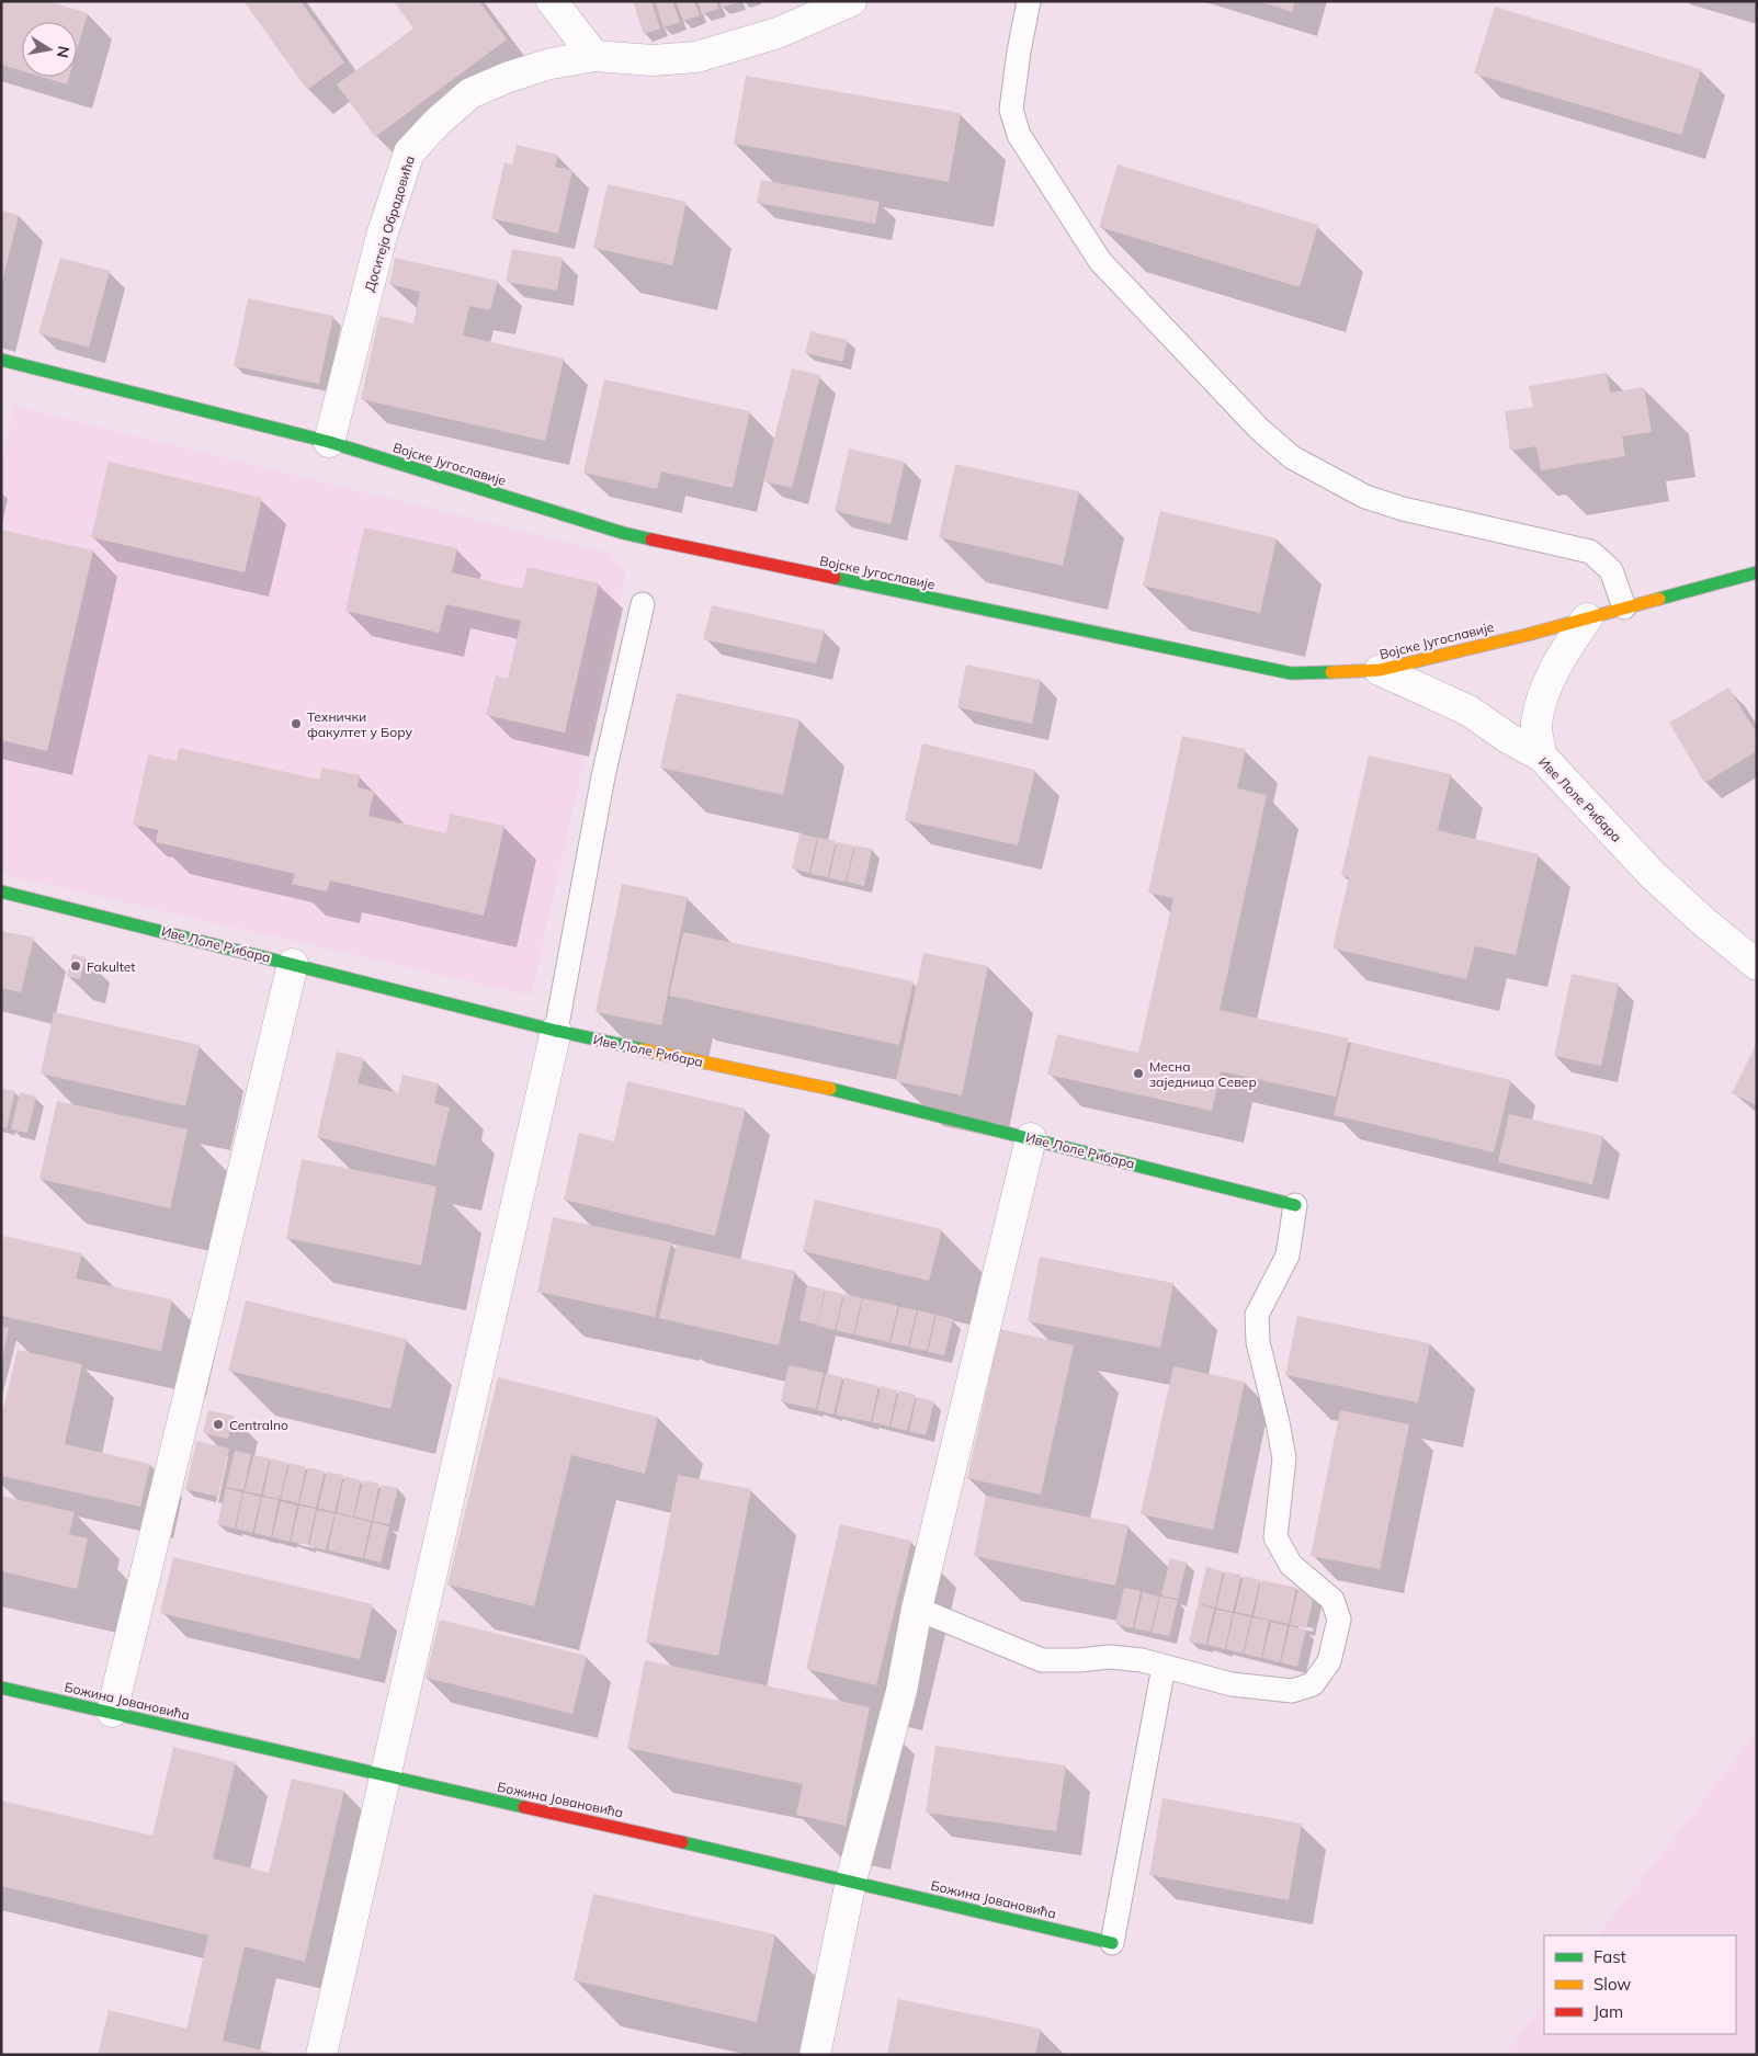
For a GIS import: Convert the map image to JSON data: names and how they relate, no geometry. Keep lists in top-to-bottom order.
{
  "streets": {
    "street": [
      "Доситеја Обрадовића",
      "Војске Југославије",
      "Иве Лоле Рибара",
      "Божина Јовановића"
    ]
  },
  "crossings": [
    ["Доситеја Обрадовића", "Војске Југославије"],
    ["Војске Југославије", "Иве Лоле Рибара"]
  ],
  "places": [
    "Технички факултет у Бору",
    "Fakultet",
    "Месна заједница Север",
    "Centralno"
  ],
  "legend": ["Fast", "Slow", "Jam"],
  "north": "right"
}
